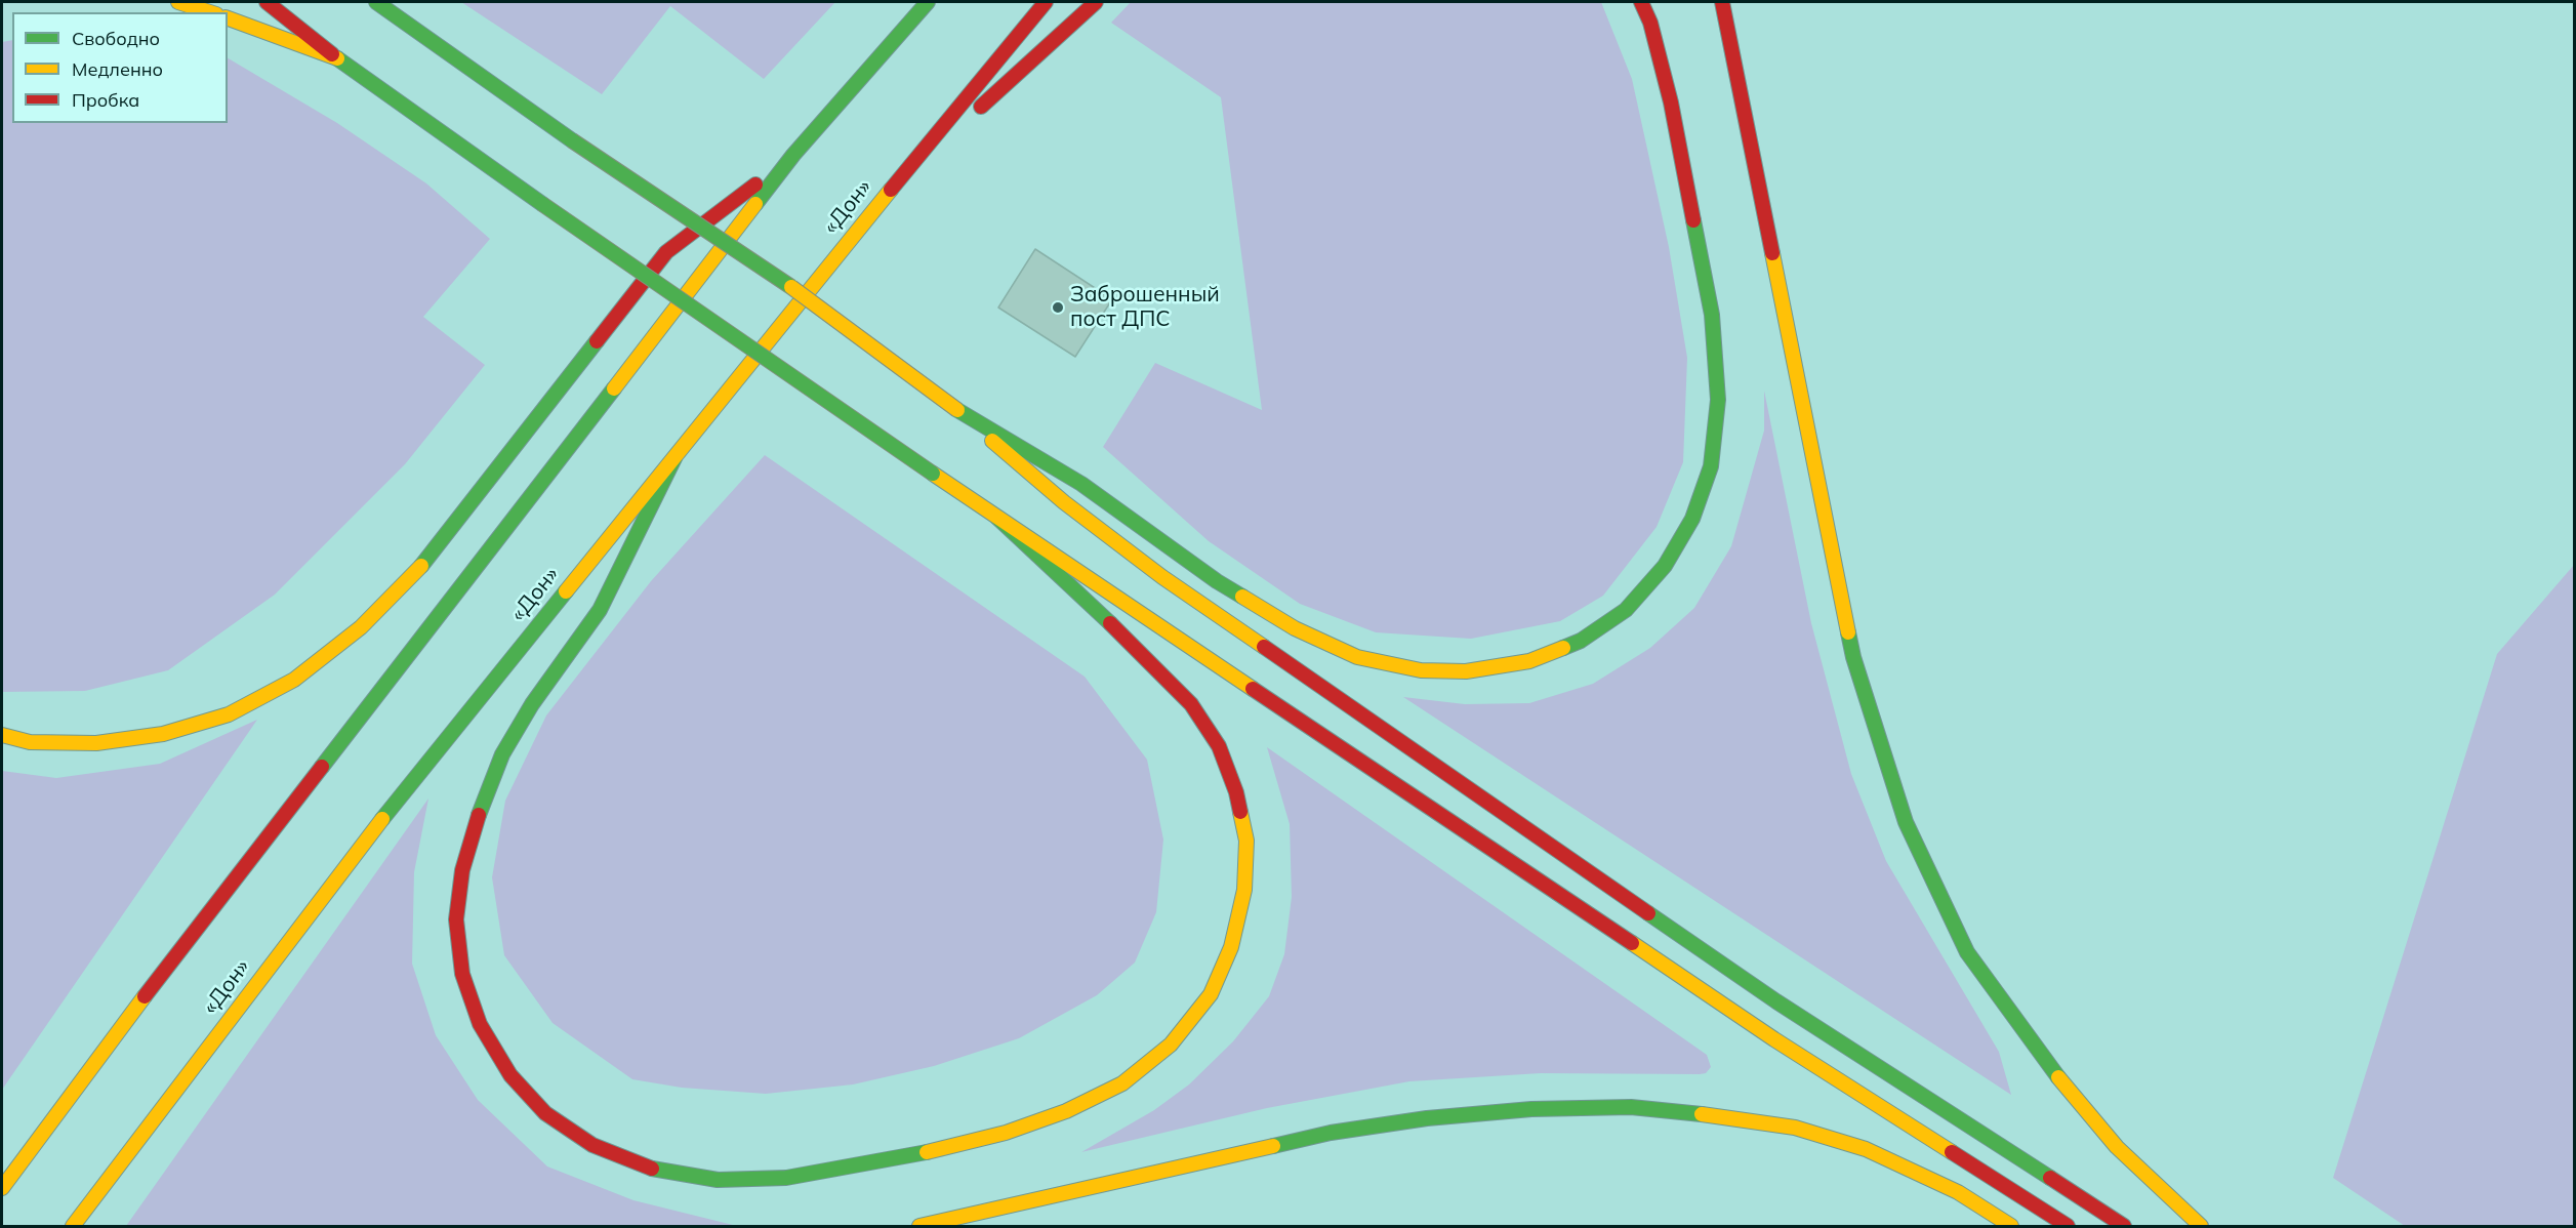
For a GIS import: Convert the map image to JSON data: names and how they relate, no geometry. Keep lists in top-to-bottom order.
{
  "streets": {
    "main road": ["«Дон»"]
  },
  "places": ["Заброшенный пост ДПС"],
  "legend": ["Свободно", "Медленно", "Пробка"]
}
